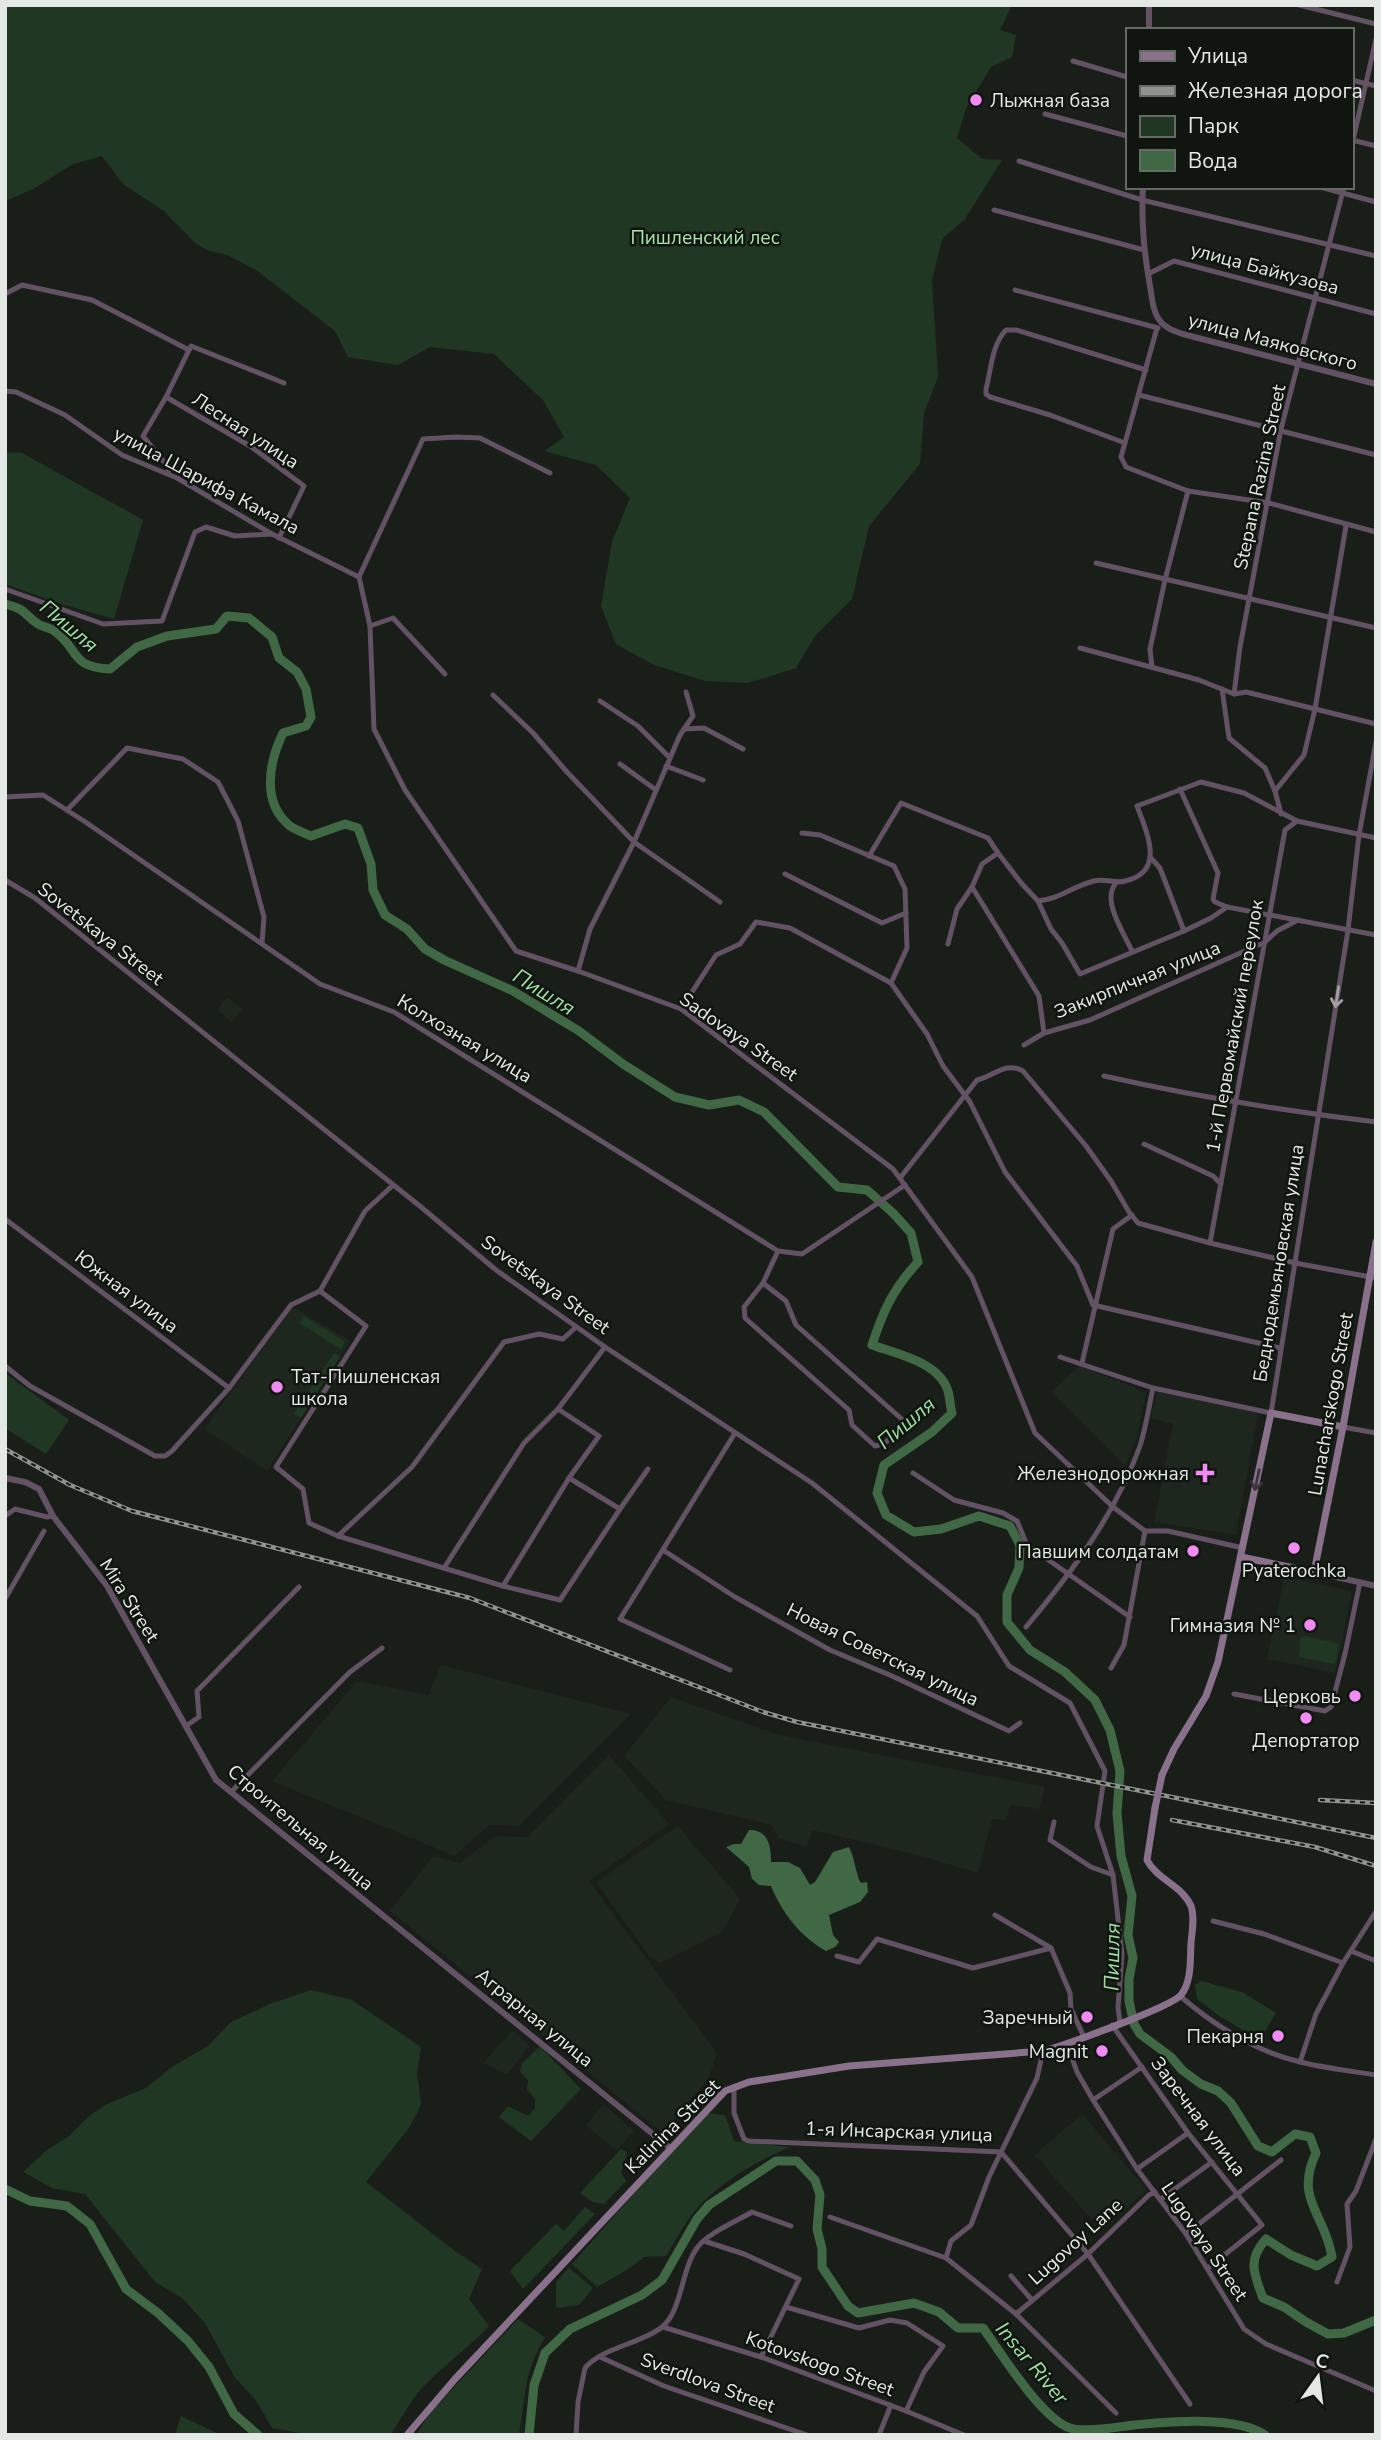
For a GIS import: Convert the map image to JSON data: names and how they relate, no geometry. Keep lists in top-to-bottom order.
{
  "streets": {
    "main road": ["Беднодемьяновская улица", "Lunacharskogo Street", "Kalinina Street"],
    "street": [
      "улица Байкузова",
      "улица Маяковского",
      "Лесная улица",
      "Stepana Razina Street",
      "улица Шарифа Камала",
      "Sovetskaya Street",
      "Закирпичная улица",
      "1-й Первомайский переулок",
      "Sadovaya Street",
      "Колхозная улица",
      "Южная улица",
      "Mira Street",
      "Новая Советская улица",
      "Строительная улица",
      "Аграрная улица",
      "Заречная улица",
      "1-я Инсарская улица",
      "Lugovoy Lane",
      "Lugovaya Street",
      "Kotovskogo Street",
      "Sverdlova Street"
    ]
  },
  "crossings": [
    ["улица Байкузова", "Stepana Razina Street"],
    ["улица Маяковского", "Stepana Razina Street"],
    ["Лесная улица", "улица Шарифа Камала"],
    ["улица Шарифа Камала", "Sadovaya Street"],
    ["Закирпичная улица", "1-й Первомайский переулок"],
    ["Беднодемьяновская улица", "Kalinina Street"],
    ["Mira Street", "Строительная улица"],
    ["Строительная улица", "Аграрная улица"],
    ["Аграрная улица", "Kalinina Street"],
    ["Заречная улица", "Kalinina Street"],
    ["Заречная улица", "Lugovaya Street"],
    ["Kalinina Street", "1-я Инсарская улица"],
    ["Kalinina Street", "Lugovaya Street"],
    ["1-я Инсарская улица", "Lugovoy Lane"],
    ["Lugovoy Lane", "Lugovaya Street"]
  ],
  "water": ["Пишля", "Insar River"],
  "parks": ["Пишленский лес"],
  "places": {
    "other": [
      "Лыжная база",
      "Тат-Пишленская школа",
      "Pyaterochka",
      "Павшим солдатам",
      "Гимназия № 1",
      "Церковь",
      "Депортатор",
      "Заречный",
      "Пекарня",
      "Magnit"
    ],
    "health": ["Железнодорожная"]
  },
  "legend": [
    "Улица",
    "Железная дорога",
    "Парк",
    "Вода"
  ],
  "north": "top"
}
